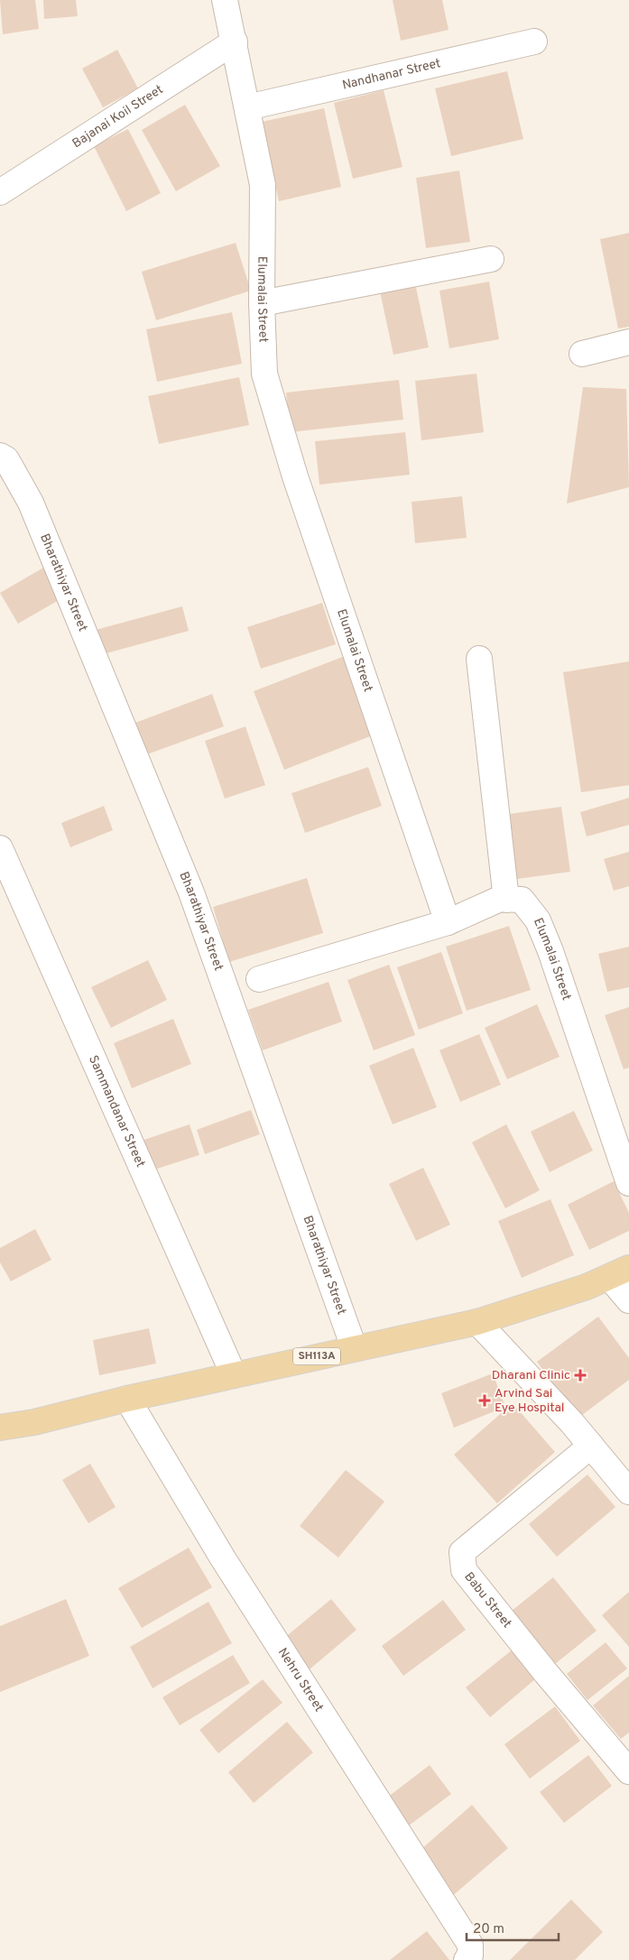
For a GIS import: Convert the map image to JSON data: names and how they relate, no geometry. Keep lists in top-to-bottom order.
{
  "streets": {
    "main road": ["SH113A"],
    "street": [
      "Nandhanar Street",
      "Bajanai Koil Street",
      "Elumalai Street",
      "Bharathiyar Street",
      "Sammandanar Street",
      "Babu Street",
      "Nehru Street"
    ]
  },
  "crossings": [
    ["Nandhanar Street", "Elumalai Street"],
    ["Bajanai Koil Street", "Elumalai Street"],
    ["Bharathiyar Street", "SH113A"],
    ["Sammandanar Street", "SH113A"],
    ["SH113A", "Nehru Street"]
  ],
  "places": {
    "health": ["Dharani Clinic", "Arvind Sai Eye Hospital"]
  },
  "scale_bar": "20 m"
}
